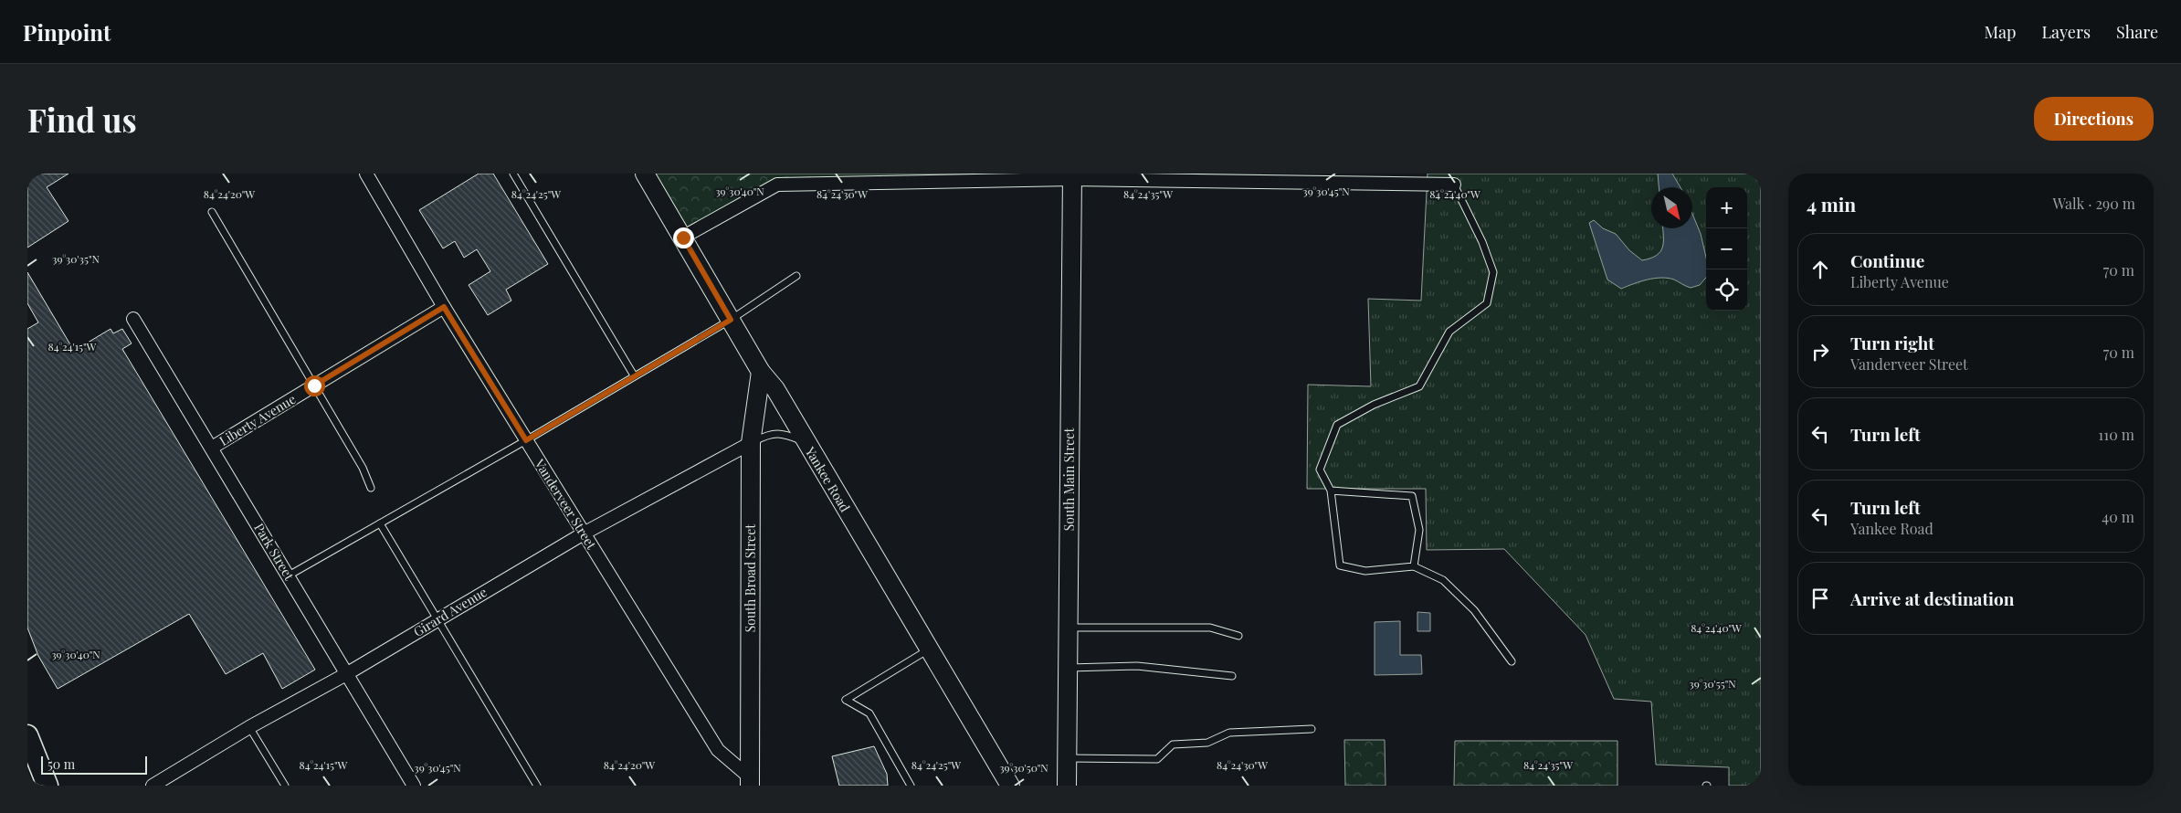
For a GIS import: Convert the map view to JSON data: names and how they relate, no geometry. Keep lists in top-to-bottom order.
{
  "streets": {
    "street": [
      "Liberty Avenue",
      "Yankee Road",
      "South Main Street",
      "Vanderveer Street",
      "Park Street",
      "South Broad Street",
      "Girard Avenue"
    ]
  },
  "crossings": [
    ["Liberty Avenue", "Vanderveer Street"],
    ["Liberty Avenue", "Park Street"],
    ["Yankee Road", "South Broad Street"],
    ["Vanderveer Street", "South Broad Street"],
    ["Vanderveer Street", "Girard Avenue"],
    ["Park Street", "Girard Avenue"],
    ["South Broad Street", "Girard Avenue"]
  ],
  "scale_bar": "50 m",
  "north": "bottom right",
  "page": {
    "header": "Pinpoint",
    "nav": ["Map", "Layers", "Share"],
    "buttons": "Directions",
    "title": "Find us",
    "heading": ["4 min", "Walk · 290 m"],
    "map_buttons": ["+", "−"],
    "list": [
      ["Continue", "Liberty Avenue", "70 m"],
      ["Turn right", "Vanderveer Street", "70 m"],
      ["Turn left", "110 m"],
      ["Turn left", "Yankee Road", "40 m"],
      "Arrive at destination"
    ],
    "scale": "50 m"
  },
  "coordinates": [
    "39°30'40\"N",
    "39°30'45\"N",
    "84°24'20\"W",
    "84°24'25\"W",
    "84°24'30\"W",
    "84°24'35\"W",
    "84°24'40\"W",
    "39°30'35\"N",
    "84°24'15\"W",
    "39°30'55\"N",
    "39°30'50\"N"
  ]
}
